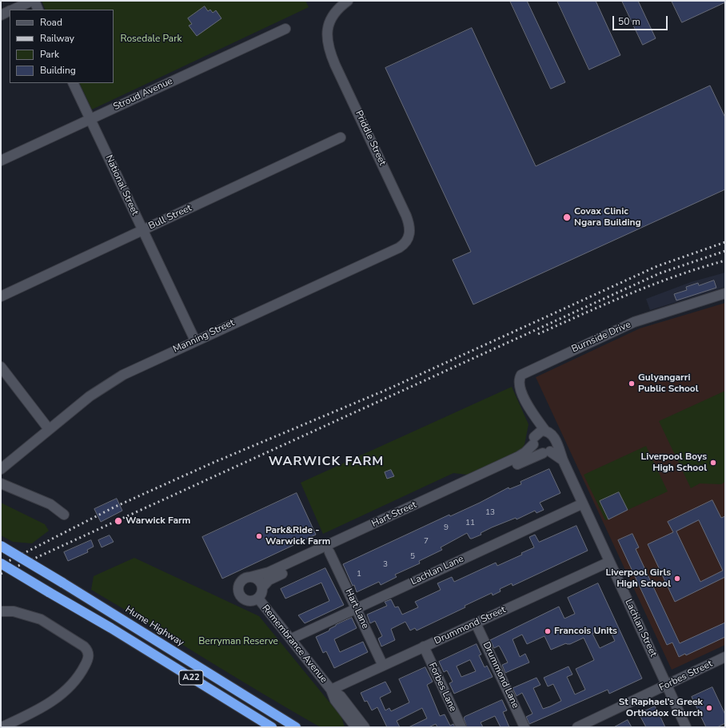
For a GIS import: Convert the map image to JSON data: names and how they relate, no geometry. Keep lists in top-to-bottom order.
{
  "streets": {
    "highway": ["Hume Highway", "A22"],
    "street": [
      "Stroud Avenue",
      "Priddle Street",
      "National Street",
      "Bull Street",
      "Manning Street",
      "Burnside Drive",
      "Hart Street",
      "Lachlan Lane",
      "Hart Lane",
      "Drummond Street",
      "Lachlan Street",
      "Remembrance Avenue",
      "Drummond Lane",
      "Forbes Street",
      "Forbes Lane"
    ]
  },
  "crossings": [
    ["Stroud Avenue", "National Street"],
    ["Priddle Street", "Manning Street"],
    ["National Street", "Bull Street"],
    ["National Street", "Manning Street"],
    ["Burnside Drive", "Hart Street"],
    ["Hart Street", "Hart Lane"],
    ["Hart Street", "Remembrance Avenue"],
    ["Lachlan Lane", "Hart Lane"],
    ["Lachlan Lane", "Lachlan Street"],
    ["Lachlan Lane", "Remembrance Avenue"],
    ["Hart Lane", "Drummond Street"],
    ["Drummond Street", "Lachlan Street"],
    ["Drummond Street", "Remembrance Avenue"],
    ["Drummond Street", "Drummond Lane"],
    ["Drummond Street", "Forbes Lane"],
    ["Lachlan Street", "Forbes Street"]
  ],
  "districts": ["WARWICK FARM"],
  "parks": ["Rosedale Park", "Berryman Reserve"],
  "places": [
    "Covax Clinic Ngara Building",
    "Gulyangarri Public School",
    "Liverpool Boys High School",
    "Warwick Farm",
    "Park&Ride - Warwick Farm",
    "Liverpool Girls High School",
    "Francois Units",
    "St Raphael’s Greek Orthodox Church"
  ],
  "house_numbers": [
    "13",
    "11",
    "9",
    "7",
    "5",
    "3",
    "1"
  ],
  "legend": [
    "Road",
    "Railway",
    "Park",
    "Building"
  ],
  "scale_bar": "50 m"
}
